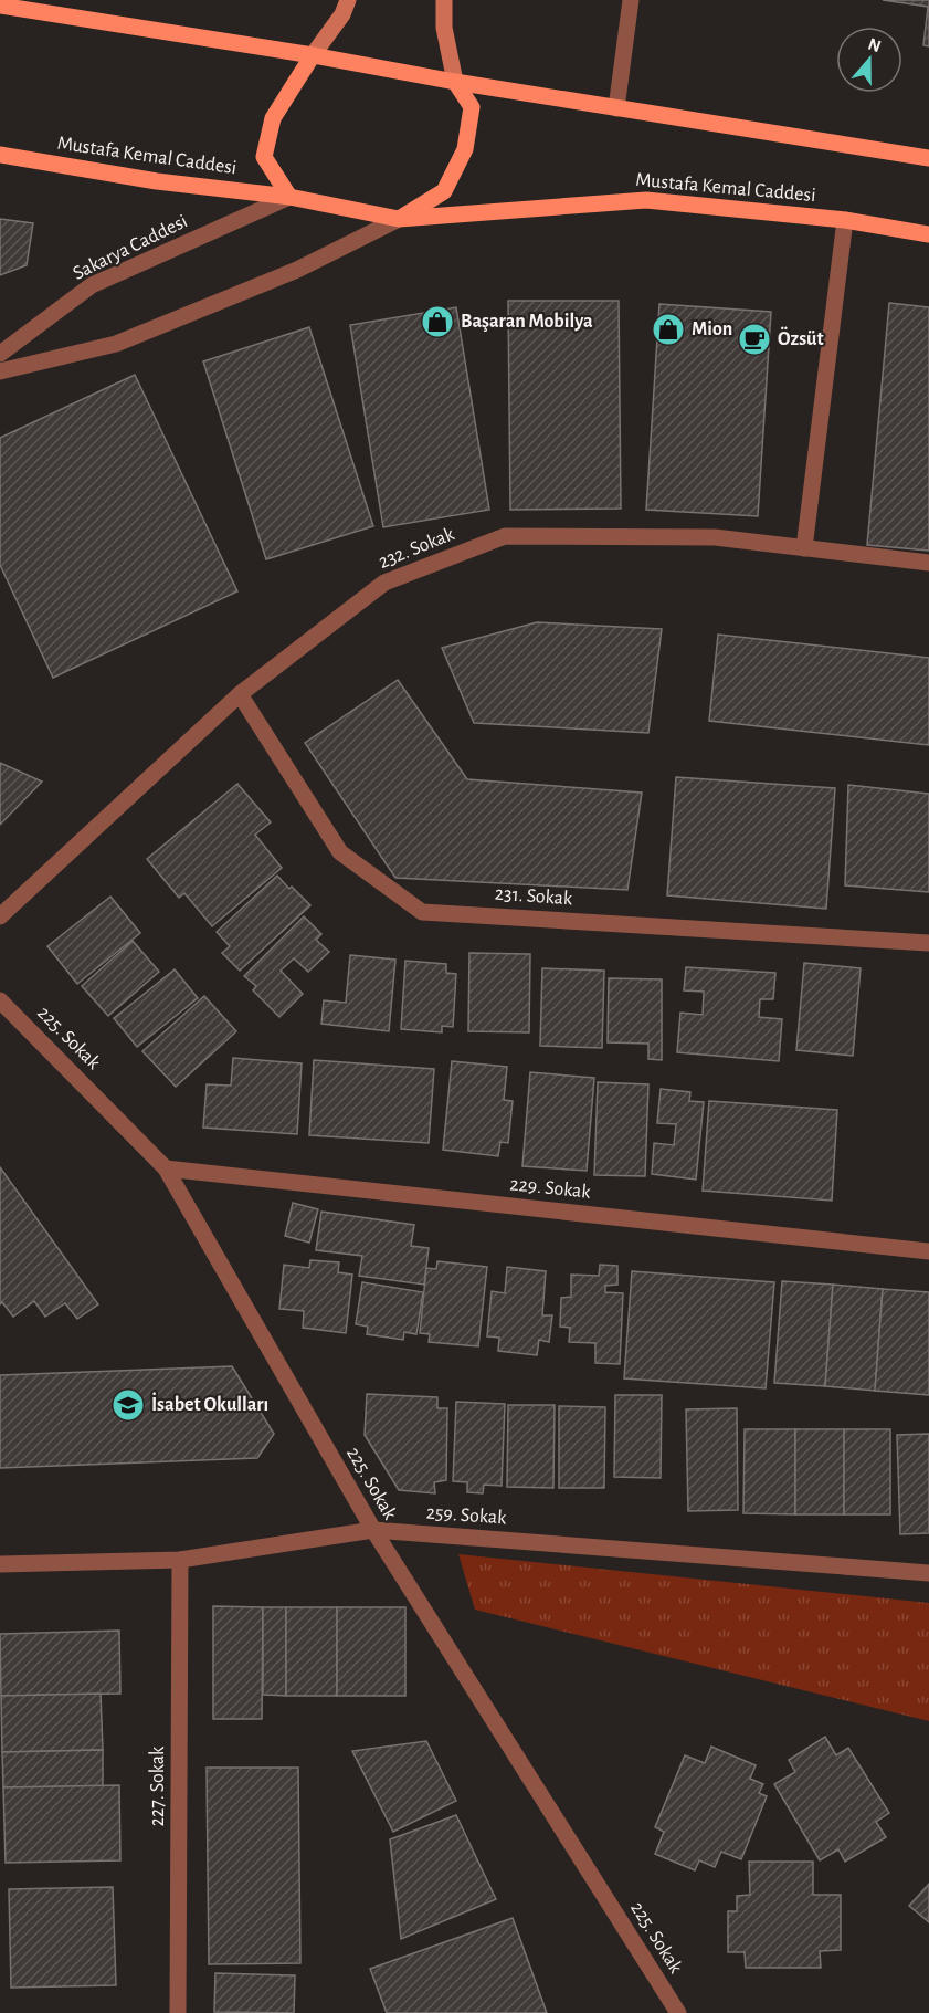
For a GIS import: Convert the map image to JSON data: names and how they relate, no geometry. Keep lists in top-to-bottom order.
{
  "streets": {
    "main road": ["Mustafa Kemal Caddesi"],
    "street": [
      "Sakarya Caddesi",
      "232. Sokak",
      "231. Sokak",
      "225. Sokak",
      "229. Sokak",
      "259. Sokak",
      "227. Sokak"
    ]
  },
  "crossings": [
    ["Mustafa Kemal Caddesi", "Sakarya Caddesi"],
    ["232. Sokak", "231. Sokak"],
    ["225. Sokak", "229. Sokak"],
    ["225. Sokak", "259. Sokak"],
    ["259. Sokak", "227. Sokak"]
  ],
  "places": {
    "shop": ["Başaran Mobilya", "Mion"],
    "cafe": ["Özsüt"],
    "school or university": ["İsabet Okulları"]
  },
  "north": "top"
}
